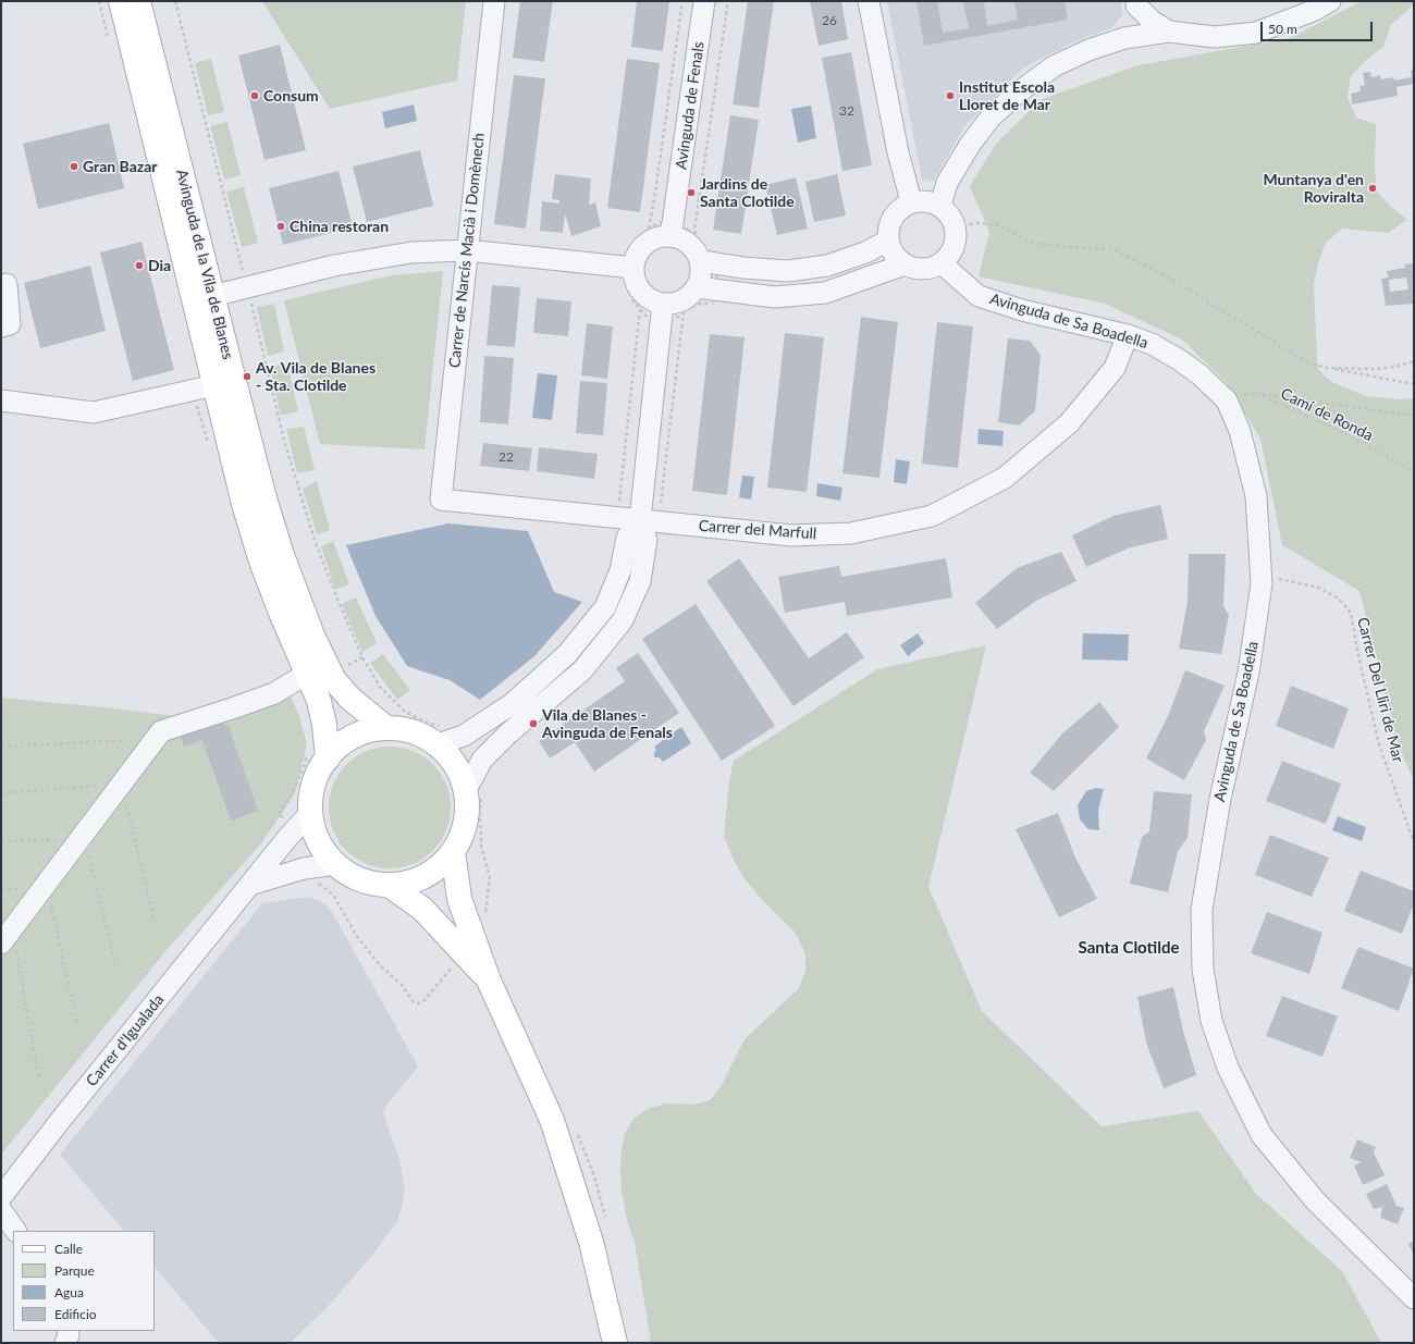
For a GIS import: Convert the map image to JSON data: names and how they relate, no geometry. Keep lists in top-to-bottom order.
{
  "streets": {
    "main road": ["Avinguda de la Vila de Blanes"],
    "street": [
      "Avinguda de Fenals",
      "Carrer de Narcís Macià i Domènech",
      "Avinguda de Sa Boadella",
      "Carrer del Marfull",
      "Carrer d'Igualada"
    ],
    "path": ["Camí de Ronda", "Carrer Del Lliri de Mar"]
  },
  "crossings": [
    ["Carrer de Narcís Macià i Domènech", "Carrer del Marfull"],
    ["Avinguda de Sa Boadella", "Camí de Ronda"],
    ["Avinguda de Sa Boadella", "Carrer del Marfull"],
    ["Avinguda de Sa Boadella", "Carrer Del Lliri de Mar"]
  ],
  "districts": ["Santa Clotilde"],
  "places": [
    "Consum",
    "Institut Escola Lloret de Mar",
    "Gran Bazar",
    "Muntanya d'en Roviralta",
    "Jardins de Santa Clotilde",
    "China restoran",
    "Dia",
    "Av. Vila de Blanes - Sta. Clotilde",
    "Vila de Blanes - Avinguda de Fenals"
  ],
  "house_numbers": ["26", "32", "22"],
  "legend": [
    "Calle",
    "Parque",
    "Agua",
    "Edificio"
  ],
  "scale_bar": "50 m"
}
